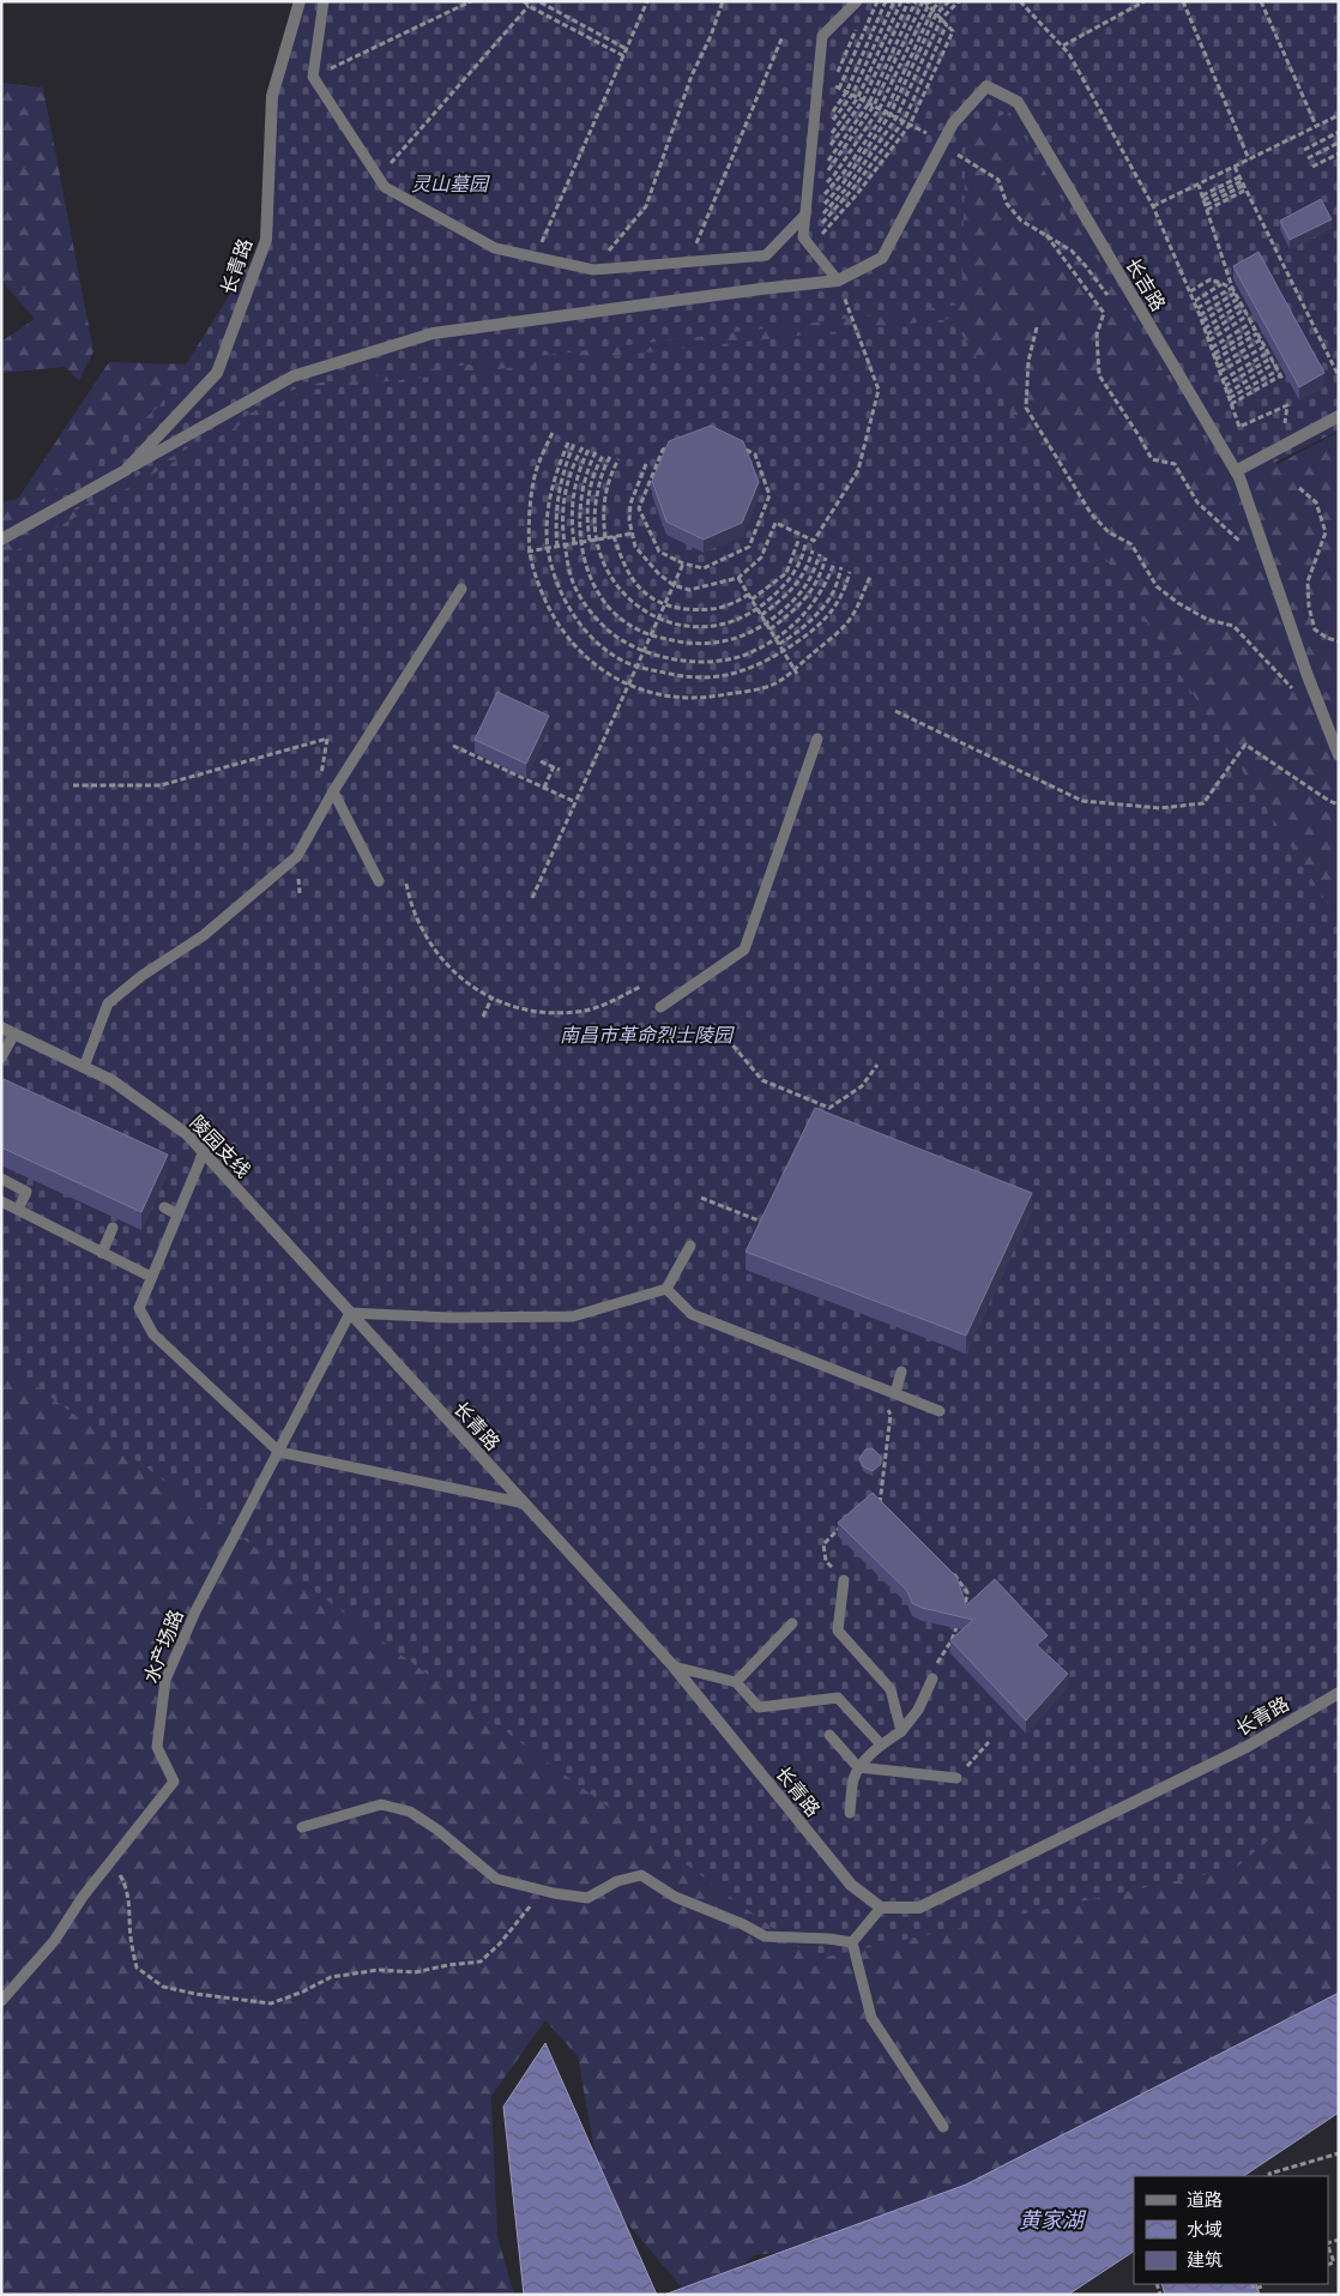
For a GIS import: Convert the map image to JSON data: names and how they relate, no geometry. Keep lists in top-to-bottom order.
{
  "streets": {
    "street": ["长青路", "长吉路", "陵园支线"],
    "lane": ["水产场路"]
  },
  "crossings": [
    ["长青路", "陵园支线"],
    ["长青路", "水产场路"],
    ["陵园支线", "水产场路"]
  ],
  "water": ["黄家湖"],
  "parks": ["灵山墓园", "南昌市革命烈士陵园"],
  "legend": ["道路", "水域", "建筑"]
}
